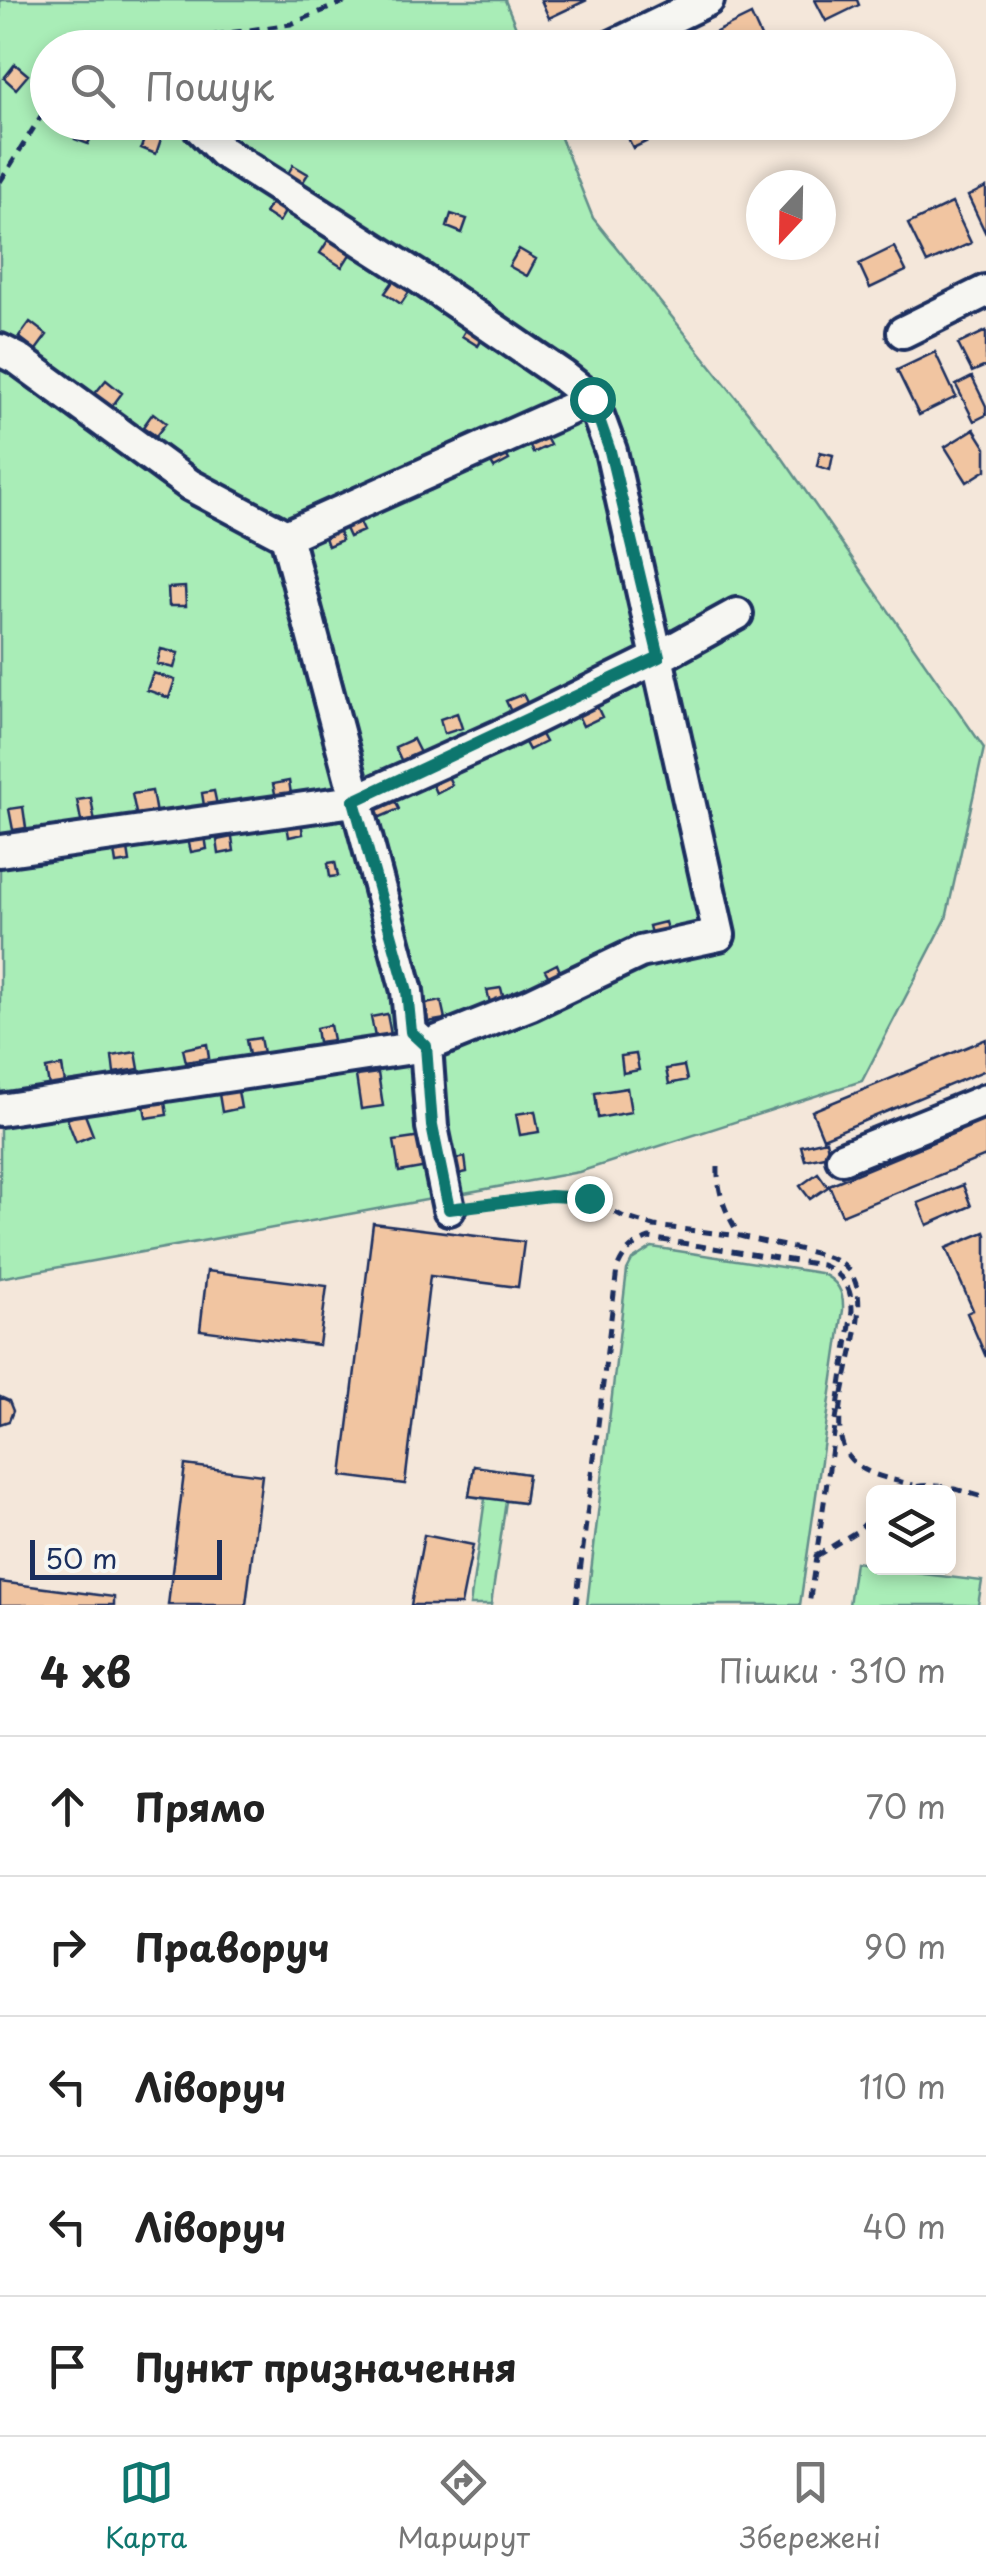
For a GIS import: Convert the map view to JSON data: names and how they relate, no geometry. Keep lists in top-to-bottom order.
{
  "scale_bar": "50 m",
  "north": "bottom",
  "page": {
    "search": "Пошук",
    "scale": "50 m",
    "heading": ["4 хв", "Пішки · 310 m"],
    "list": [
      ["Прямо", "70 m"],
      ["Праворуч", "90 m"],
      ["Ліворуч", "110 m"],
      ["Ліворуч", "40 m"],
      "Пункт призначення"
    ],
    "nav": ["Карта", "Маршрут", "Збережені"]
  }
}
